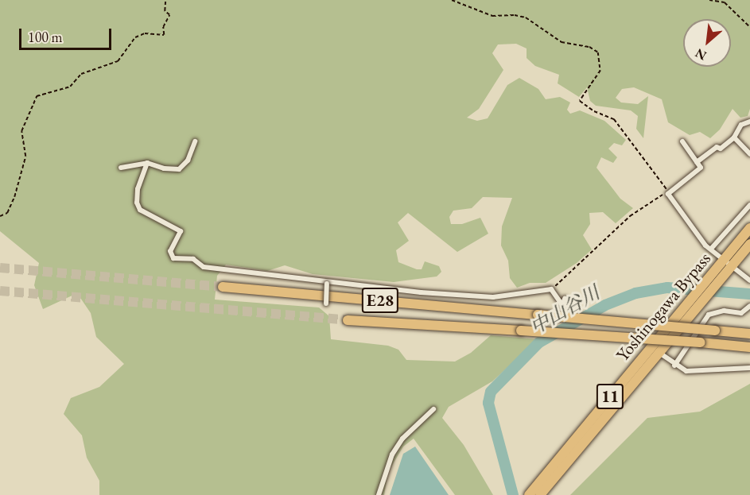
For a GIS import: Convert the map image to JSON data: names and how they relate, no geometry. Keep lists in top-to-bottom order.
{
  "streets": {
    "highway": ["E28", "Yoshinogawa Bypass", "11"]
  },
  "water": ["中山谷川"],
  "scale_bar": "100 m",
  "north": "bottom left"
}
